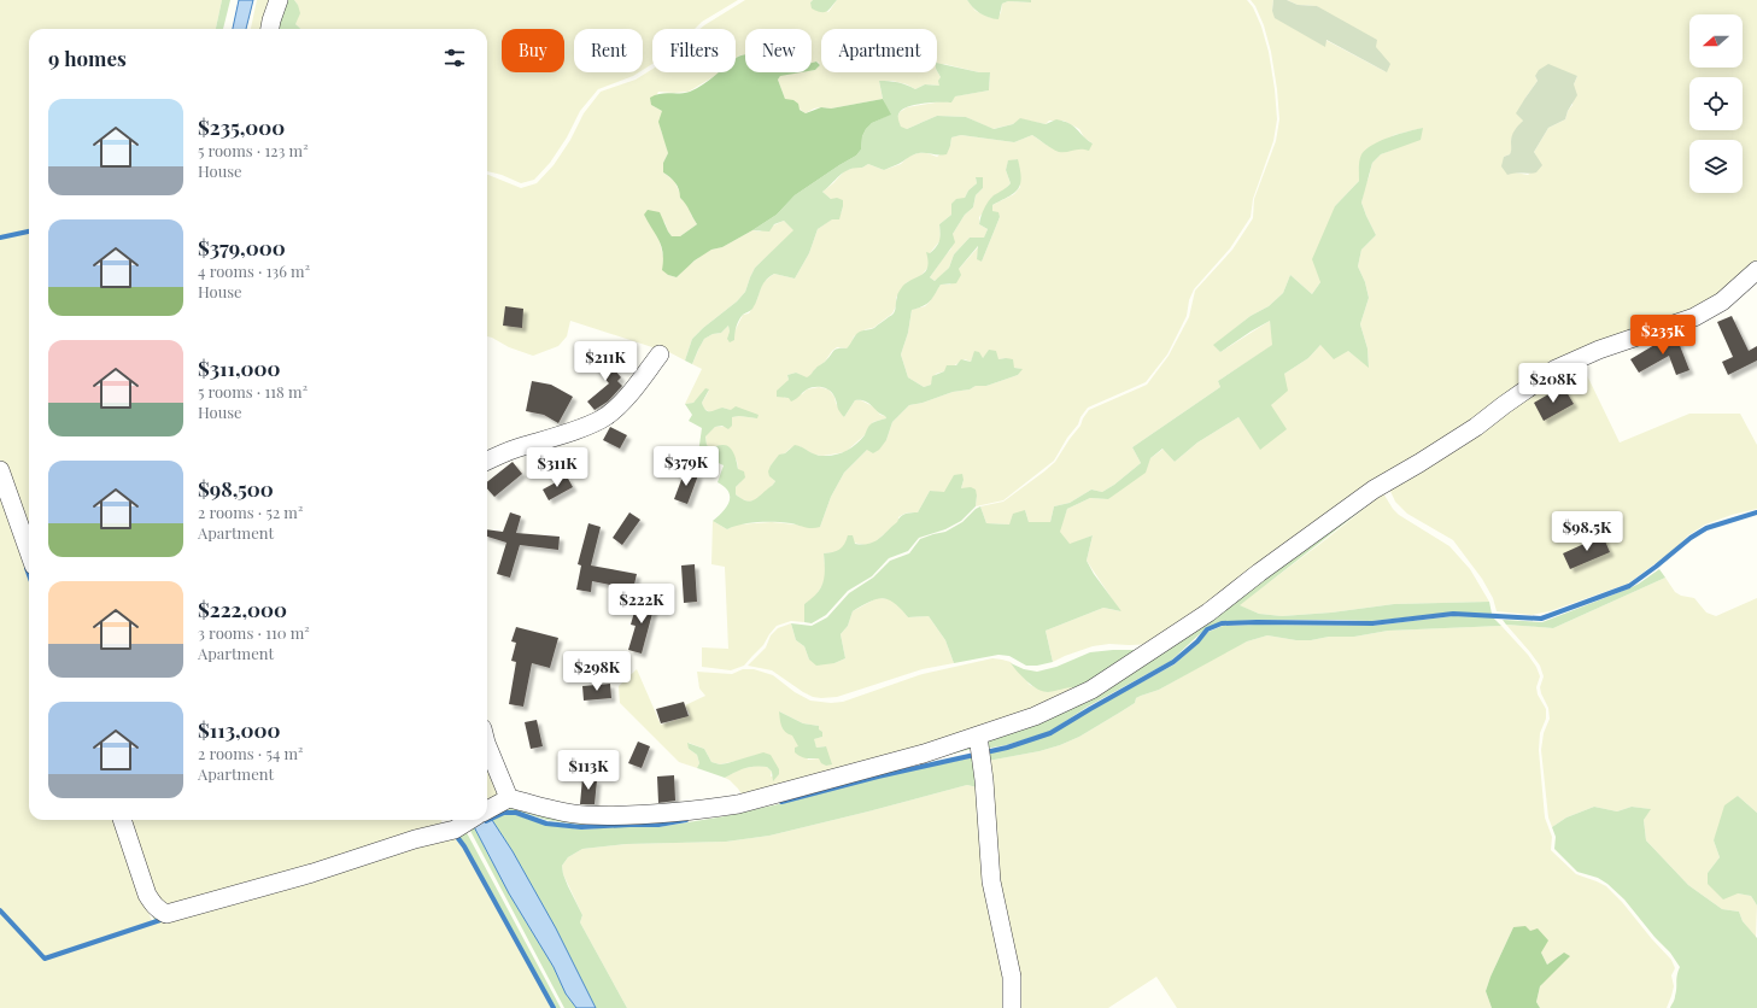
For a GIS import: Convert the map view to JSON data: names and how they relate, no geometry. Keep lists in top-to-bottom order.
{
  "north": "left",
  "page": {
    "chip": [
      "Buy",
      "Rent",
      "Filters",
      "New",
      "Apartment"
    ],
    "heading": "9 homes",
    "list": [
      {
        "name": "$235,000",
        "note": "5 rooms · 123 m² · House"
      },
      {
        "name": "$379,000",
        "note": "4 rooms · 136 m² · House"
      },
      {
        "name": "$311,000",
        "note": "5 rooms · 118 m² · House"
      },
      {
        "name": "$98,500",
        "note": "2 rooms · 52 m² · Apartment"
      },
      {
        "name": "$222,000",
        "note": "3 rooms · 110 m² · Apartment"
      },
      {
        "name": "$113,000",
        "note": "2 rooms · 54 m² · Apartment"
      }
    ],
    "price": [
      "$235K",
      "$211K",
      "$208K",
      "$379K",
      "$311K",
      "$98.5K",
      "$222K",
      "$298K",
      "$113K"
    ]
  }
}
